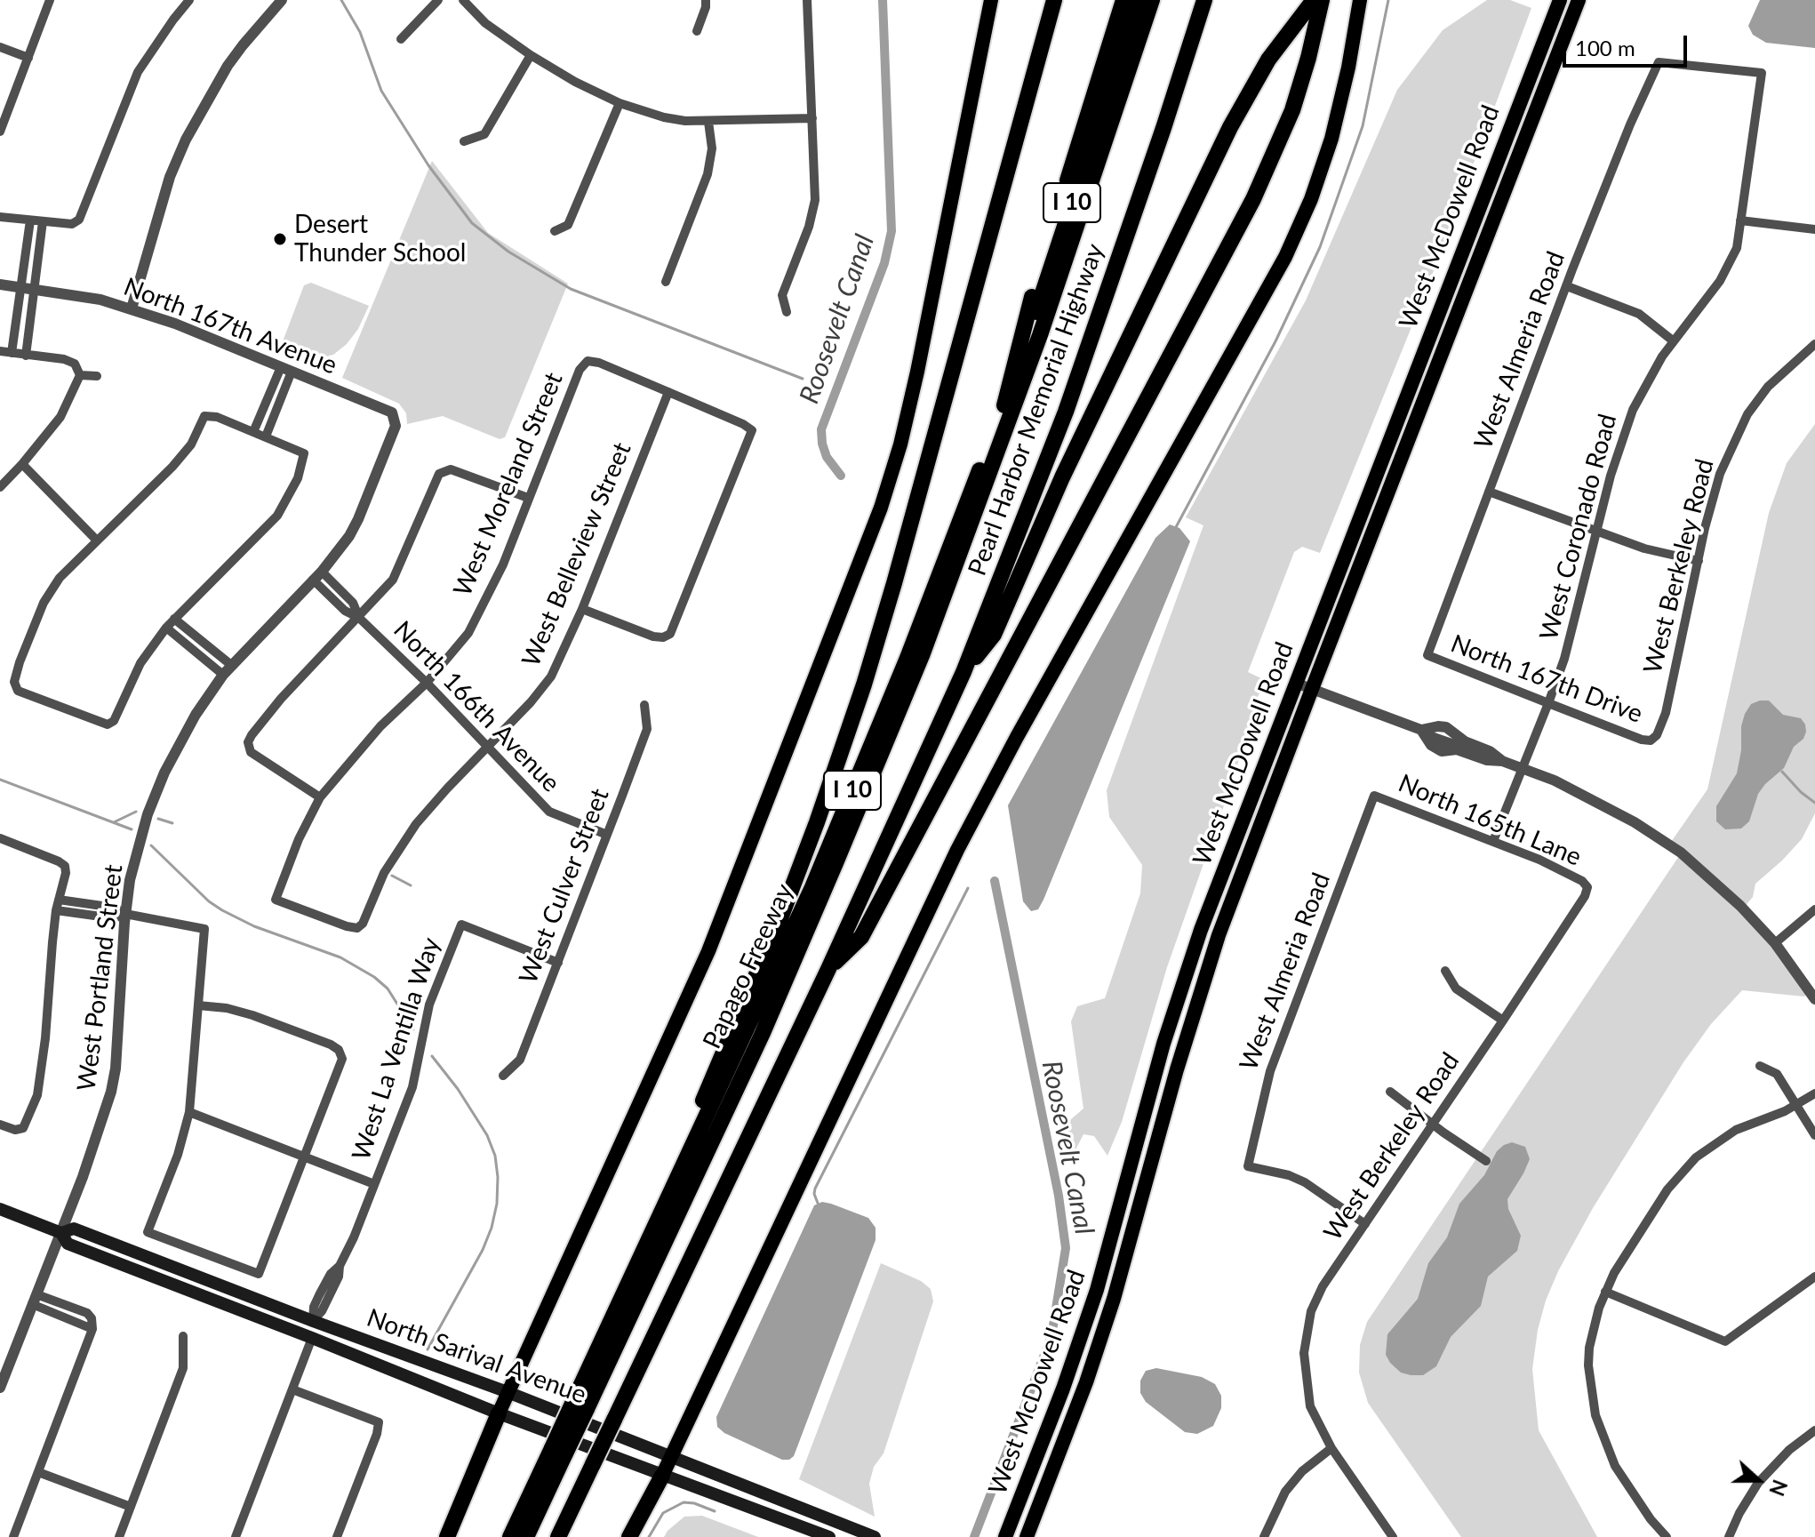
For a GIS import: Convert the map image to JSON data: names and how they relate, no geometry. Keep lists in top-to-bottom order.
{
  "streets": {
    "highway": ["I 10", "Pearl Harbor Memorial Highway", "Papago Freeway"],
    "main road": ["West McDowell Road", "North Sarival Avenue"],
    "street": [
      "North 167th Avenue",
      "West Almeria Road",
      "West Moreland Street",
      "West Coronado Road",
      "West Belleview Street",
      "West Berkeley Road",
      "North 167th Drive",
      "North 166th Avenue",
      "North 165th Lane",
      "West Culver Street",
      "West Portland Street",
      "West La Ventilla Way"
    ]
  },
  "crossings": [
    ["I 10", "Pearl Harbor Memorial Highway"],
    ["North 167th Avenue", "West Portland Street"],
    ["West Almeria Road", "West Coronado Road"],
    ["West Almeria Road", "West Berkeley Road"],
    ["West Almeria Road", "North 167th Drive"],
    ["West Almeria Road", "North 165th Lane"],
    ["Pearl Harbor Memorial Highway", "Papago Freeway"],
    ["West Moreland Street", "West Belleview Street"],
    ["West Moreland Street", "North 166th Avenue"],
    ["West Coronado Road", "North 167th Drive"],
    ["West Coronado Road", "North 165th Lane"],
    ["West Belleview Street", "North 166th Avenue"],
    ["West Berkeley Road", "North 167th Drive"],
    ["West Berkeley Road", "North 165th Lane"],
    ["North 166th Avenue", "West Culver Street"],
    ["North 166th Avenue", "West Portland Street"],
    ["West Culver Street", "West La Ventilla Way"],
    ["West Portland Street", "North Sarival Avenue"],
    ["West La Ventilla Way", "North Sarival Avenue"]
  ],
  "water": ["Roosevelt Canal"],
  "places": ["Desert Thunder School"],
  "scale_bar": "100 m",
  "north": "right"
}
